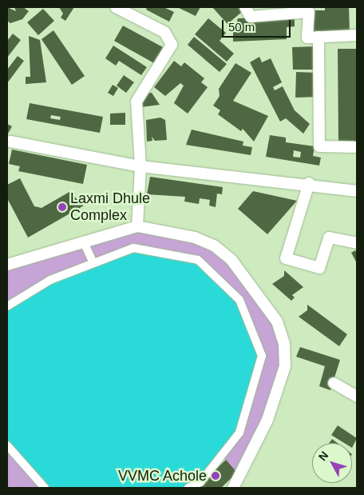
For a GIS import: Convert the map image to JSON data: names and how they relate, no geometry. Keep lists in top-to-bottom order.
{
  "places": ["Laxmi Dhule Complex", "VVMC Achole"],
  "scale_bar": "50 m",
  "north": "top left"
}
